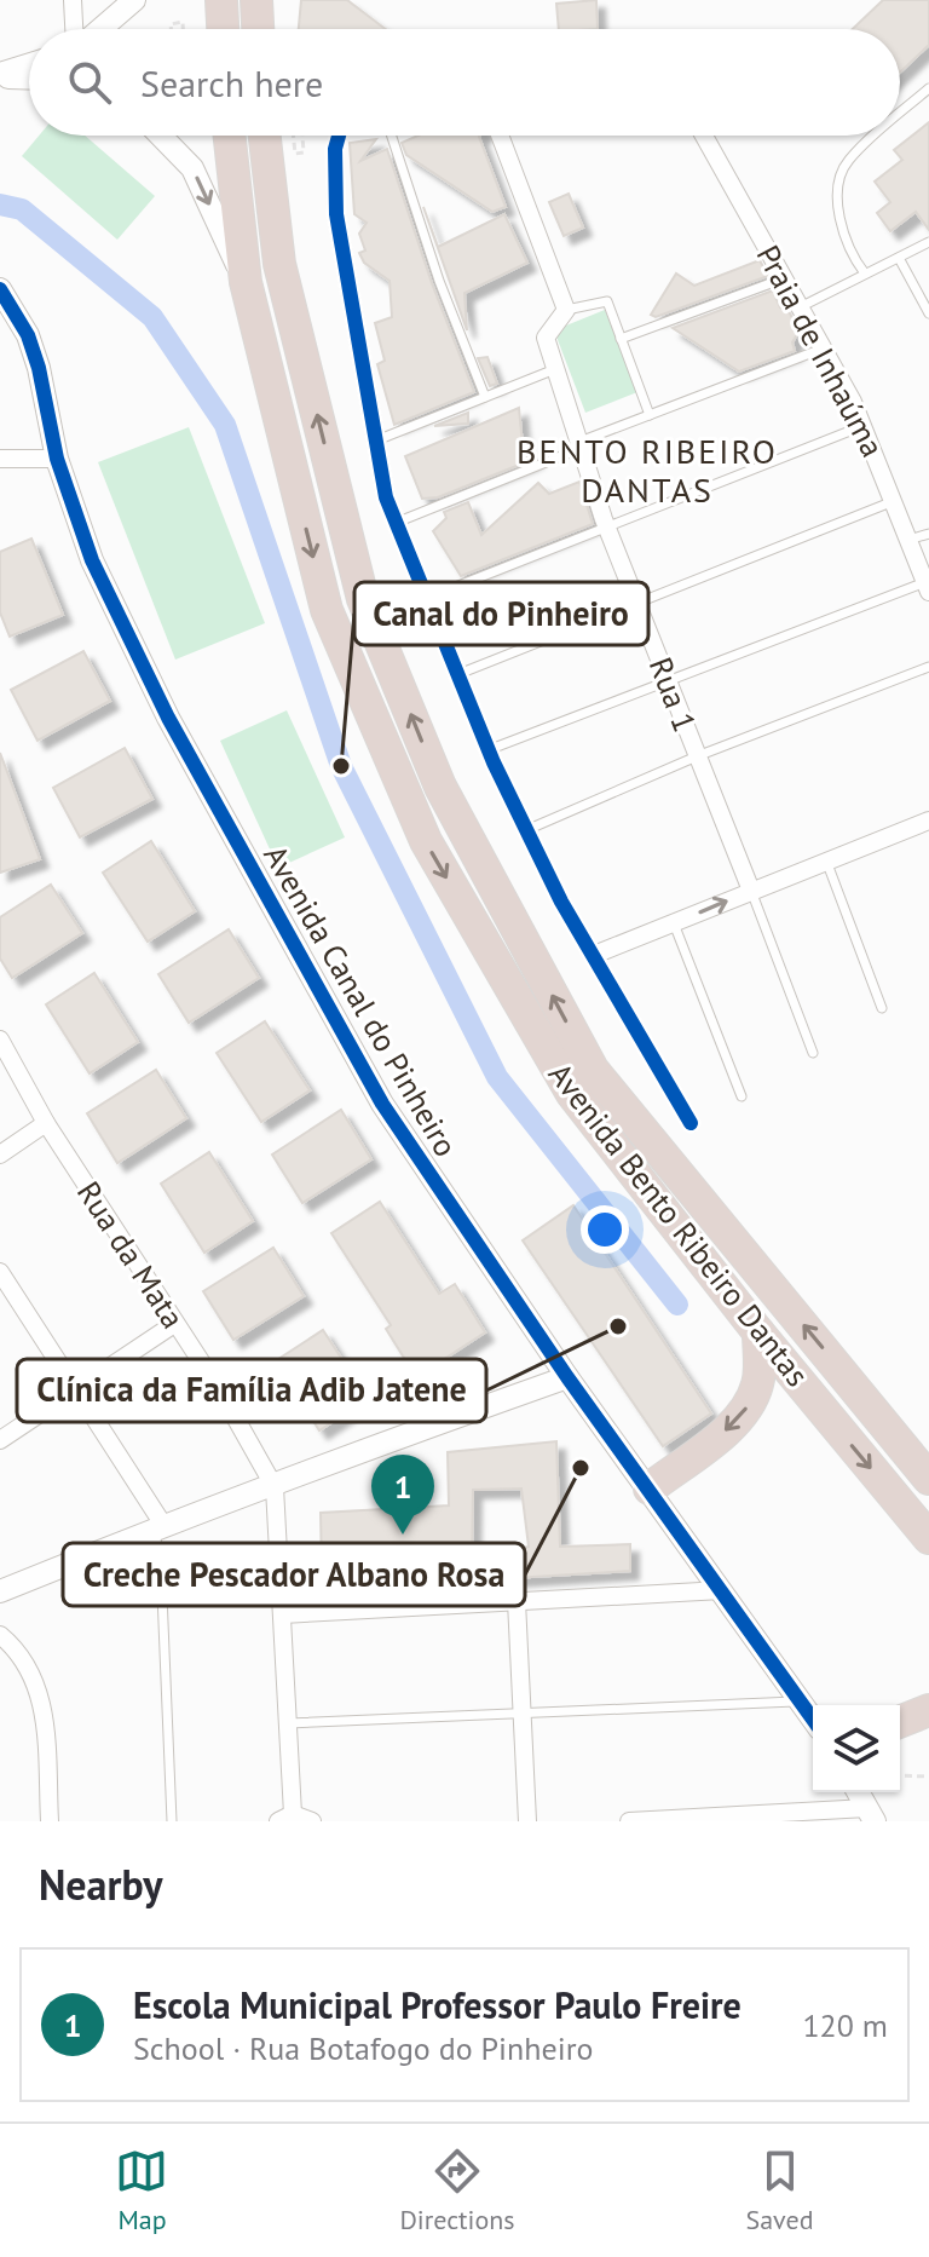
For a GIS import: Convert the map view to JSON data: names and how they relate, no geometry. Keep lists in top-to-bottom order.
{
  "streets": {
    "highway": ["Avenida Bento Ribeiro Dantas"],
    "street": [
      "Praia de Inhaúma",
      "Rua 1",
      "Avenida Canal do Pinheiro",
      "Rua da Mata"
    ]
  },
  "districts": ["BENTO RIBEIRO DANTAS"],
  "places": ["Canal do Pinheiro", "Clínica da Família Adib Jatene", "Creche Pescador Albano Rosa"],
  "page": {
    "search": "Search here",
    "pins": "1",
    "heading": "Nearby",
    "list": [
      {
        "mark": "1",
        "name": "Escola Municipal Professor Paulo Freire",
        "note": "School · Rua Botafogo do Pinheiro",
        "value": "120 m"
      }
    ],
    "nav": ["Map", "Directions", "Saved"]
  }
}
